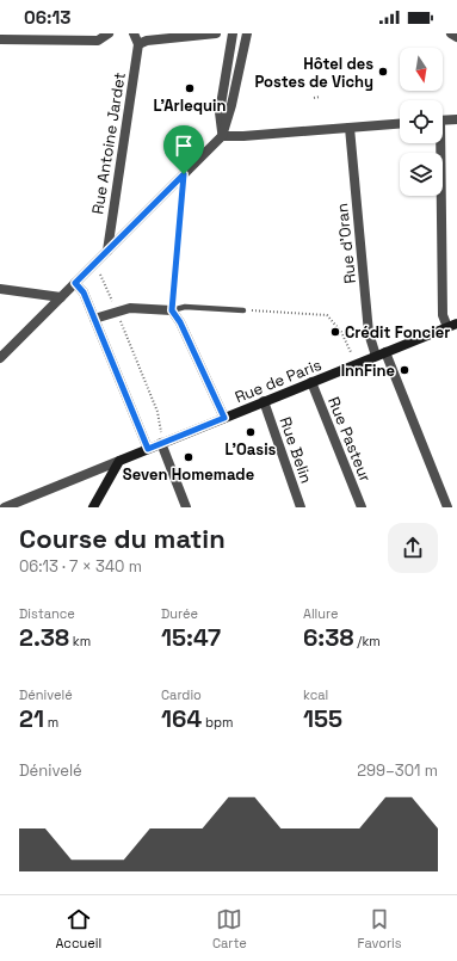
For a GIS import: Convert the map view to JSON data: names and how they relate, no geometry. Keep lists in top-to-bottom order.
{
  "streets": {
    "street": [
      "Rue Antoine Jardet",
      "Rue d'Oran",
      "Rue de Paris",
      "Rue Pasteur",
      "Rue Belin"
    ]
  },
  "crossings": [
    ["Rue d'Oran", "Rue de Paris"],
    ["Rue de Paris", "Rue Pasteur"],
    ["Rue de Paris", "Rue Belin"]
  ],
  "places": [
    "Hôtel des Postes de Vichy",
    "L'Arlequin",
    "Crédit Foncier",
    "InnFine",
    "L'Oasis",
    "Seven Homemade"
  ],
  "north": "bottom",
  "page": {
    "status": "06:13",
    "heading": ["Course du matin", "06:13 · 7 × 340 m"],
    "stats": [
      ["Distance", "2.38 km"],
      ["Durée", "15:47"],
      ["Allure", "6:38 /km"],
      ["Dénivelé", "21 m"],
      ["Cardio", "164 bpm"],
      ["kcal", "155"]
    ],
    "chart": ["Dénivelé", "299–301 m"],
    "tabs": ["Accueil", "Carte", "Favoris"]
  }
}
